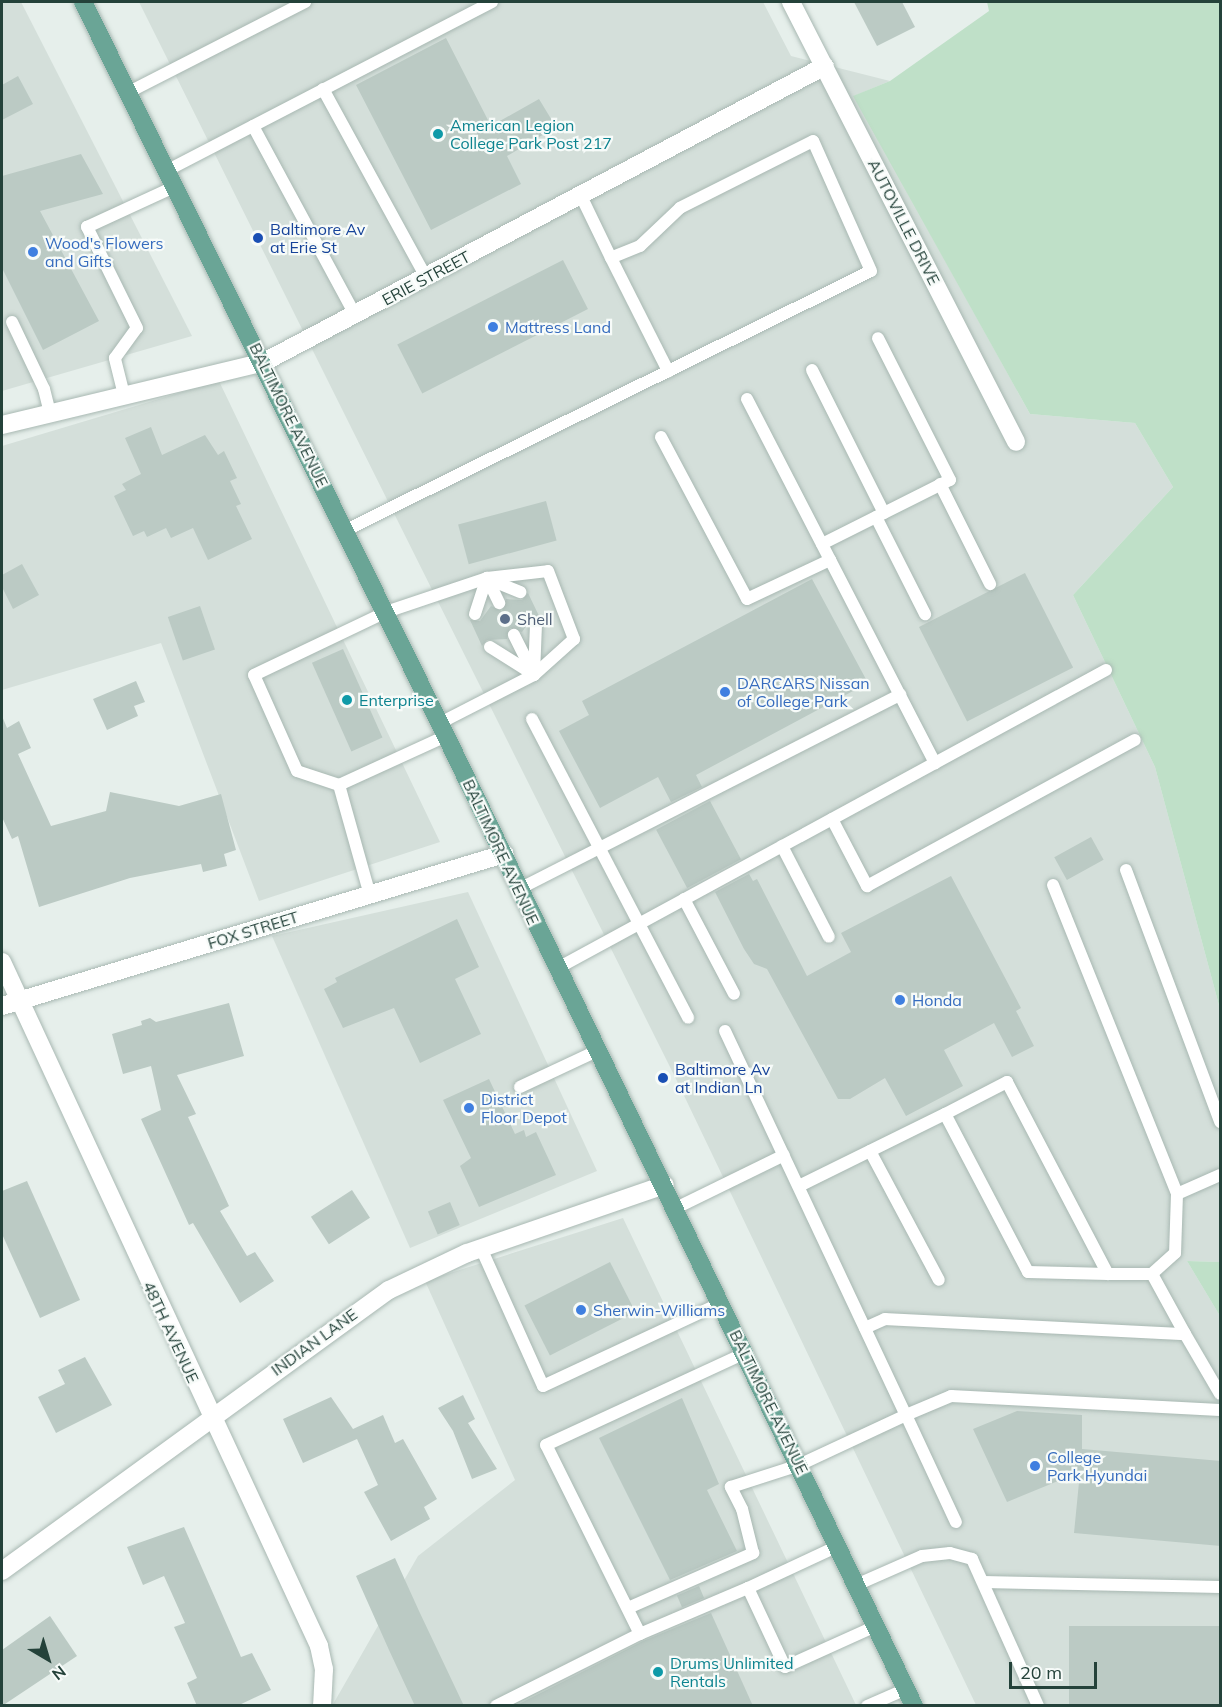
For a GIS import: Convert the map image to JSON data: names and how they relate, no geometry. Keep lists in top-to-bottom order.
{
  "streets": {
    "main road": ["BALTIMORE AVENUE"],
    "street": [
      "AUTOVILLE DRIVE",
      "ERIE STREET",
      "FOX STREET",
      "48TH AVENUE",
      "INDIAN LANE"
    ]
  },
  "crossings": [
    ["AUTOVILLE DRIVE", "ERIE STREET"],
    ["ERIE STREET", "BALTIMORE AVENUE"],
    ["BALTIMORE AVENUE", "FOX STREET"],
    ["BALTIMORE AVENUE", "INDIAN LANE"],
    ["FOX STREET", "48TH AVENUE"],
    ["48TH AVENUE", "INDIAN LANE"]
  ],
  "places": [
    "American Legion College Park Post 217",
    "Baltimore Av at Erie St",
    "Wood's Flowers and Gifts",
    "Mattress Land",
    "Shell",
    "DARCARS Nissan of College Park",
    "Enterprise",
    "Honda",
    "Baltimore Av at Indian Ln",
    "District Floor Depot",
    "Sherwin-Williams",
    "College Park Hyundai",
    "Drums Unlimited Rentals"
  ],
  "scale_bar": "20 m",
  "north": "bottom right"
}
